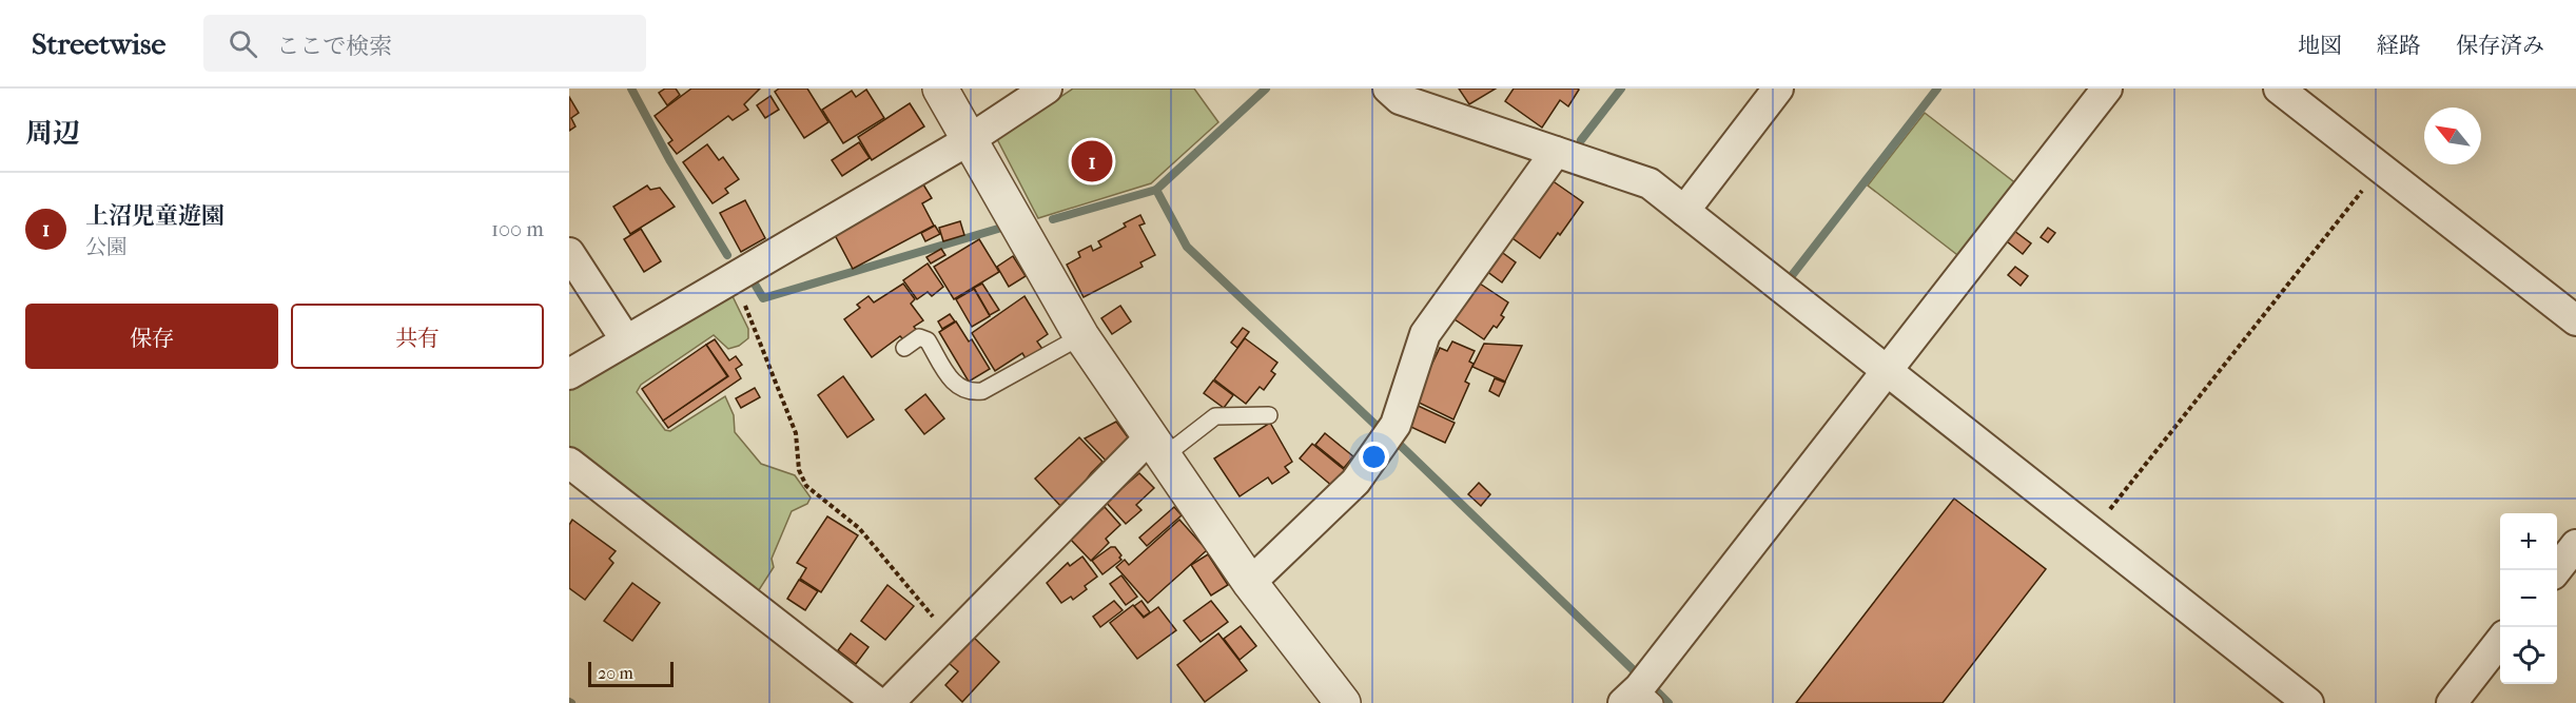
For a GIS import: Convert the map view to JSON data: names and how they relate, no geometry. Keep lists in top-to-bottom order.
{
  "scale_bar": "20 m",
  "north": "top left",
  "page": {
    "header": "Streetwise",
    "search": "ここで検索",
    "nav": ["地図", "経路", "保存済み"],
    "heading": "周辺",
    "pins": "1",
    "list": [
      {
        "mark": "1",
        "name": "上沼児童遊園",
        "note": "公園",
        "value": "100 m"
      }
    ],
    "buttons": ["保存", "共有"],
    "map_buttons": ["+", "−"],
    "scale": "20 m"
  }
}
